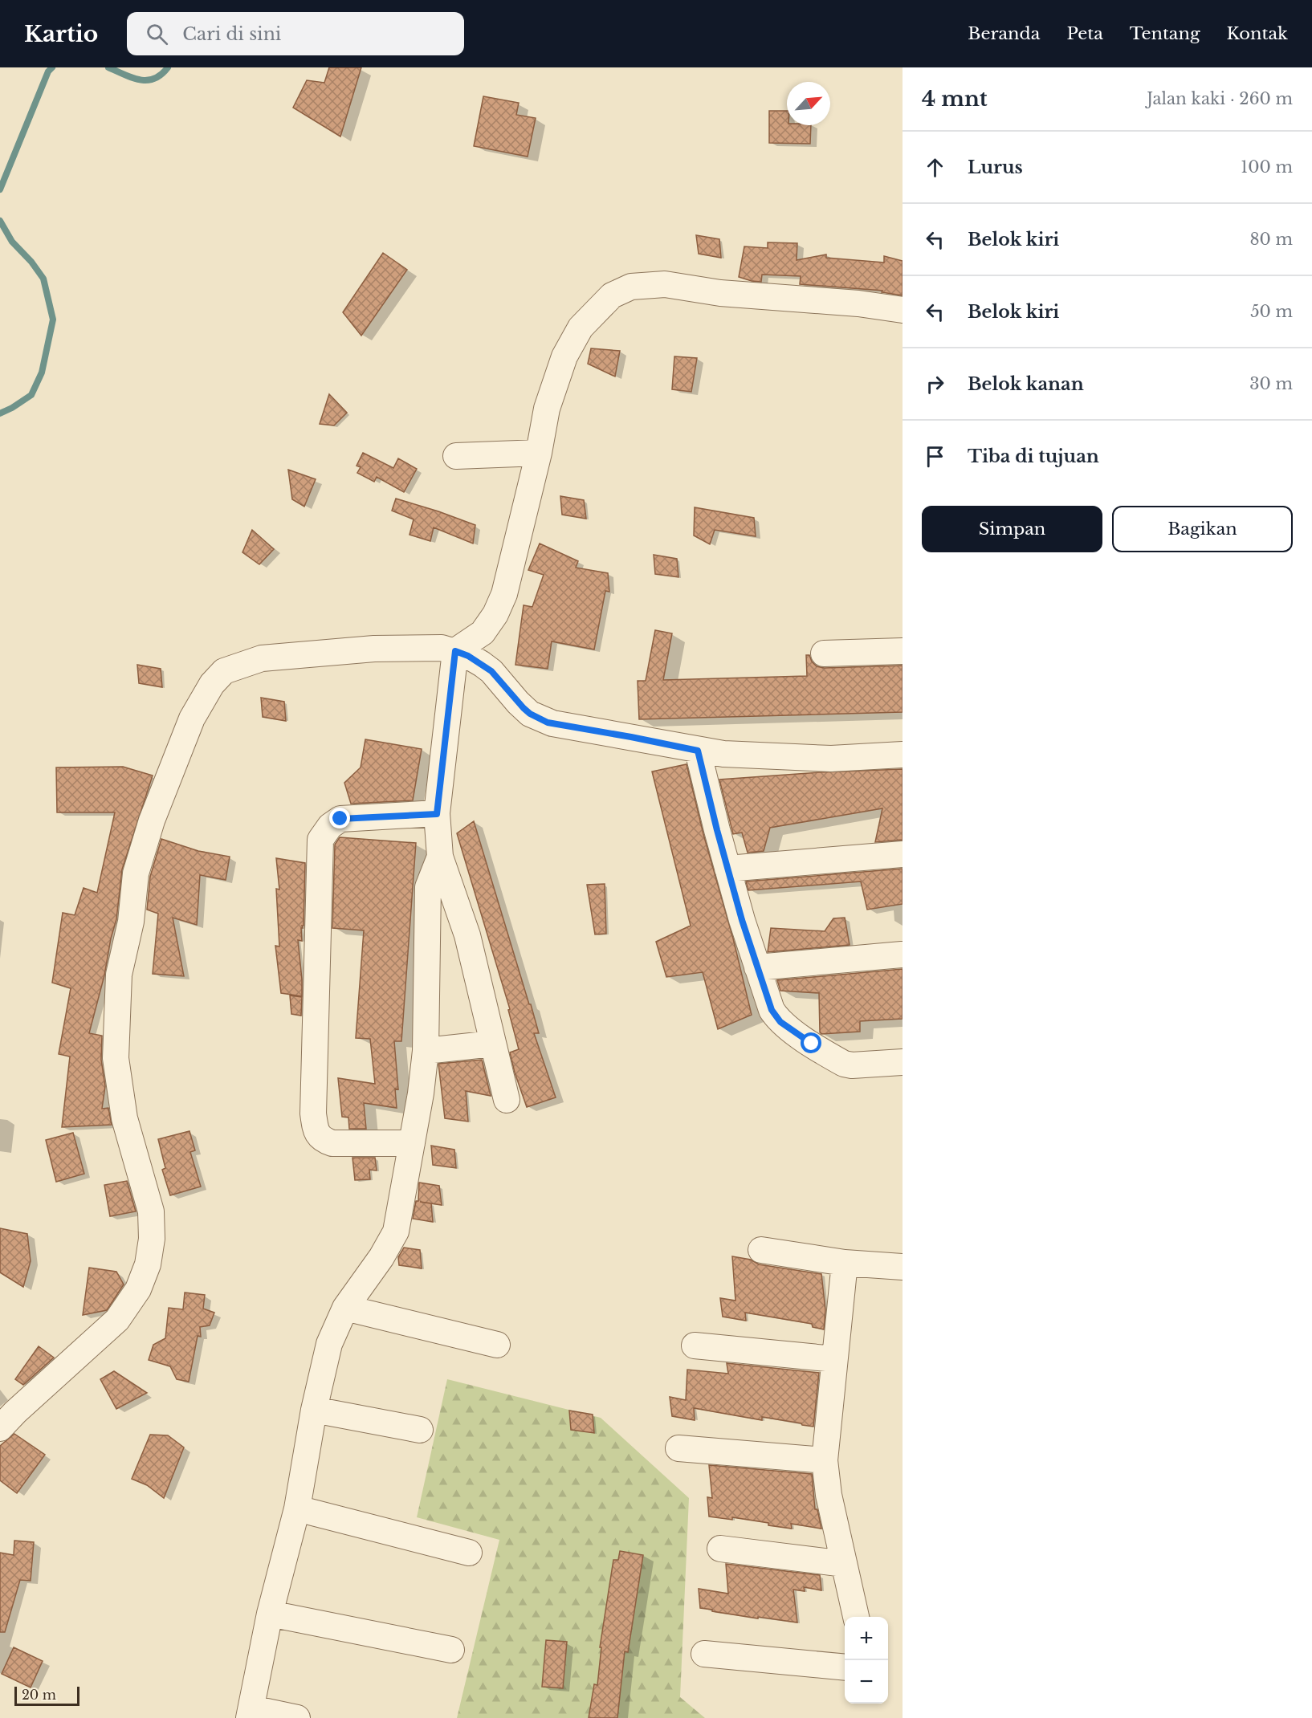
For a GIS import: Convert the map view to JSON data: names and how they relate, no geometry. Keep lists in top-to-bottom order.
{
  "scale_bar": "20 m",
  "north": "top right",
  "page": {
    "header": "Kartio",
    "search": "Cari di sini",
    "nav": [
      "Beranda",
      "Peta",
      "Tentang",
      "Kontak"
    ],
    "heading": ["4 mnt", "Jalan kaki · 260 m"],
    "list": [
      ["Lurus", "100 m"],
      ["Belok kiri", "80 m"],
      ["Belok kiri", "50 m"],
      ["Belok kanan", "30 m"],
      "Tiba di tujuan"
    ],
    "buttons": ["Simpan", "Bagikan"],
    "map_buttons": ["+", "−"],
    "scale": "20 m"
  }
}
